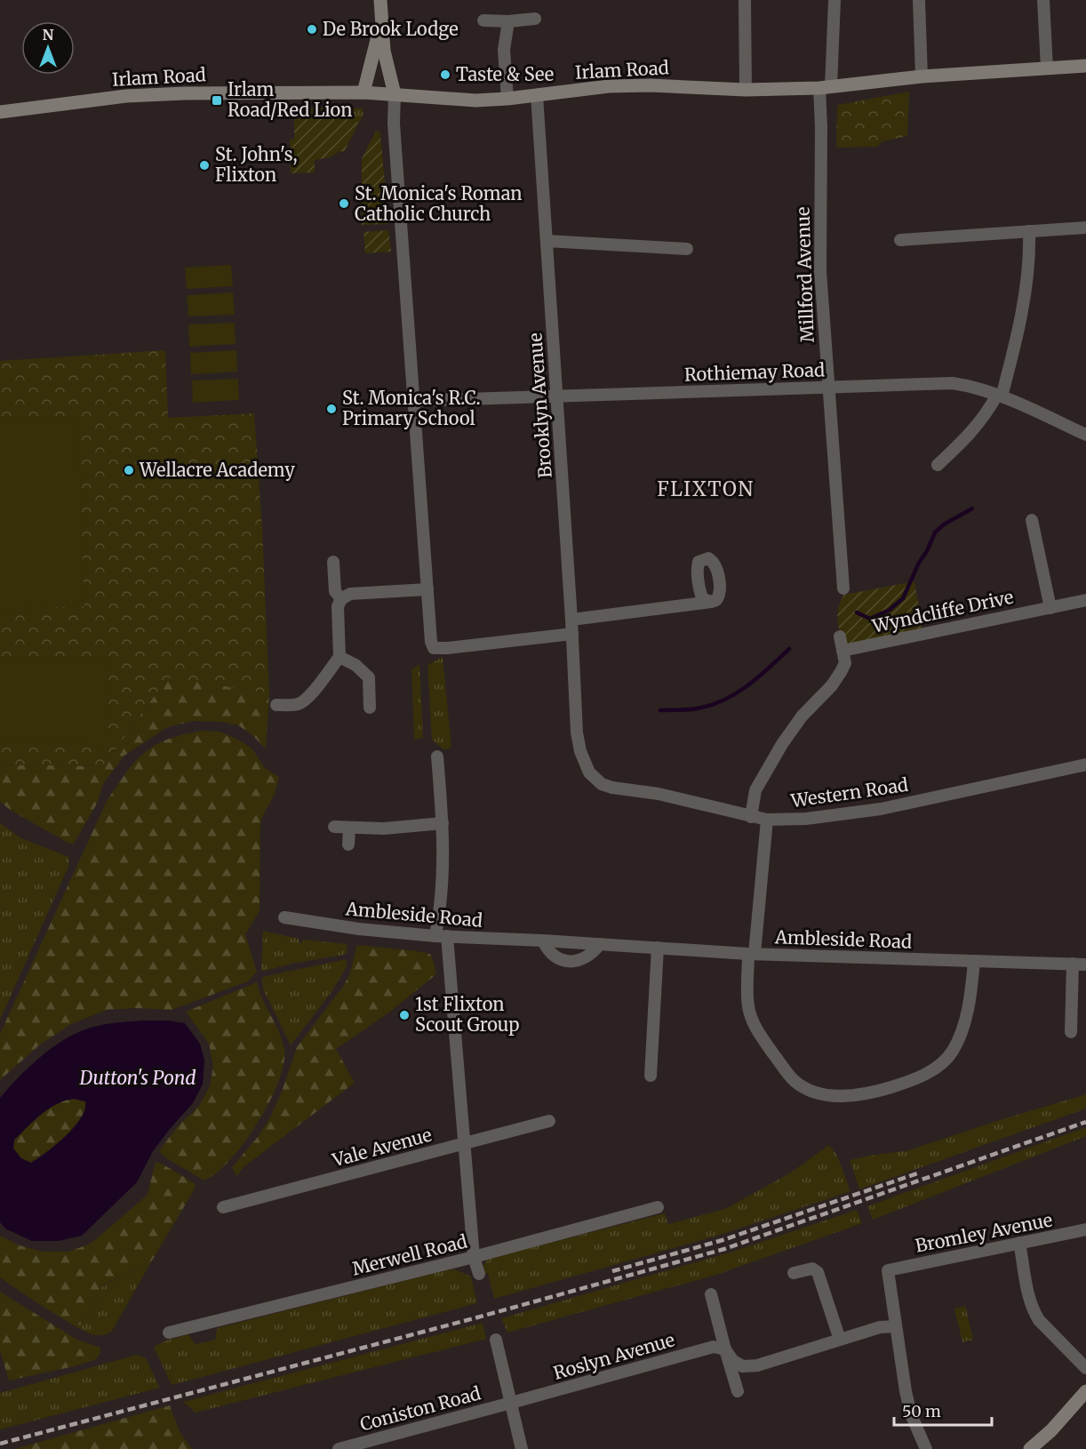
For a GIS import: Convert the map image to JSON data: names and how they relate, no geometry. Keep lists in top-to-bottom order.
{
  "streets": {
    "street": [
      "Irlam Road",
      "Millford Avenue",
      "Rothiemay Road",
      "Brooklyn Avenue",
      "Wyndcliffe Drive",
      "Western Road",
      "Ambleside Road",
      "Vale Avenue",
      "Bromley Avenue",
      "Merwell Road",
      "Roslyn Avenue",
      "Coniston Road"
    ]
  },
  "crossings": [
    ["Irlam Road", "Millford Avenue"],
    ["Irlam Road", "Brooklyn Avenue"],
    ["Millford Avenue", "Rothiemay Road"],
    ["Rothiemay Road", "Brooklyn Avenue"],
    ["Brooklyn Avenue", "Western Road"],
    ["Roslyn Avenue", "Coniston Road"]
  ],
  "districts": ["FLIXTON"],
  "water": ["Dutton's Pond"],
  "places": {
    "other": [
      "De Brook Lodge",
      "Taste & See",
      "St. John's, Flixton",
      "St. Monica's Roman Catholic Church",
      "St. Monica's R.C. Primary School",
      "Wellacre Academy",
      "1st Flixton Scout Group"
    ],
    "transit": ["Irlam Road/Red Lion"]
  },
  "scale_bar": "50 m",
  "north": "top"
}
